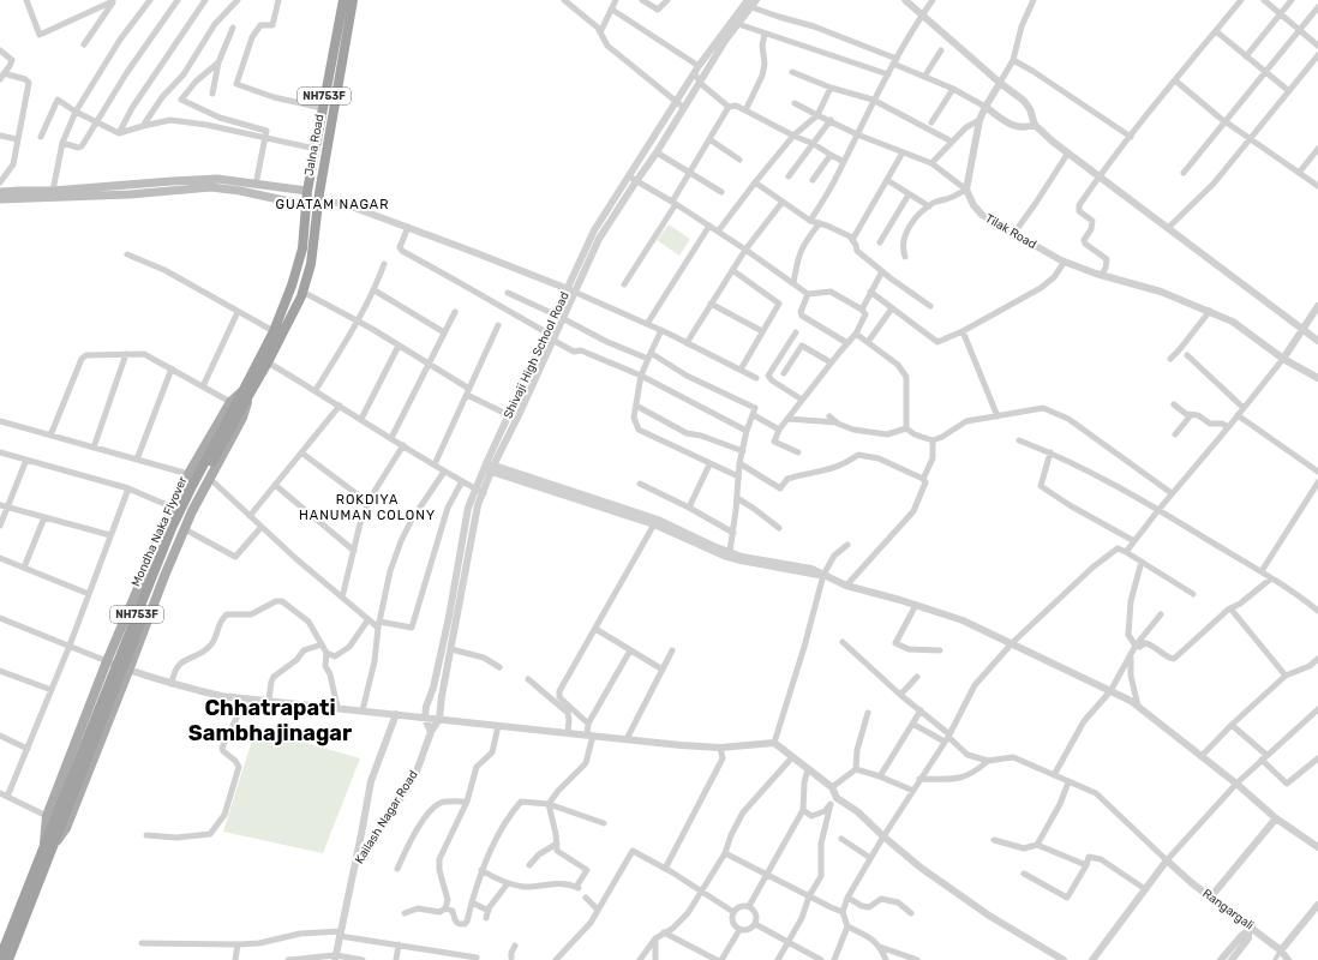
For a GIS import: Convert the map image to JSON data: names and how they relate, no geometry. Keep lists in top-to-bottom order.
{
  "streets": {
    "highway": ["NH753F", "Jalna Road", "Mondha Naka Flyover"],
    "street": [
      "Tilak Road",
      "Shivaji High School Road",
      "Kailash Nagar Road",
      "Rangargali"
    ]
  },
  "crossings": [
    ["NH753F", "Mondha Naka Flyover"],
    ["Jalna Road", "Mondha Naka Flyover"],
    ["Shivaji High School Road", "Kailash Nagar Road"]
  ],
  "districts": ["GUATAM NAGAR", "ROKDIYA HANUMAN COLONY", "Chhatrapati Sambhajinagar"]
}
